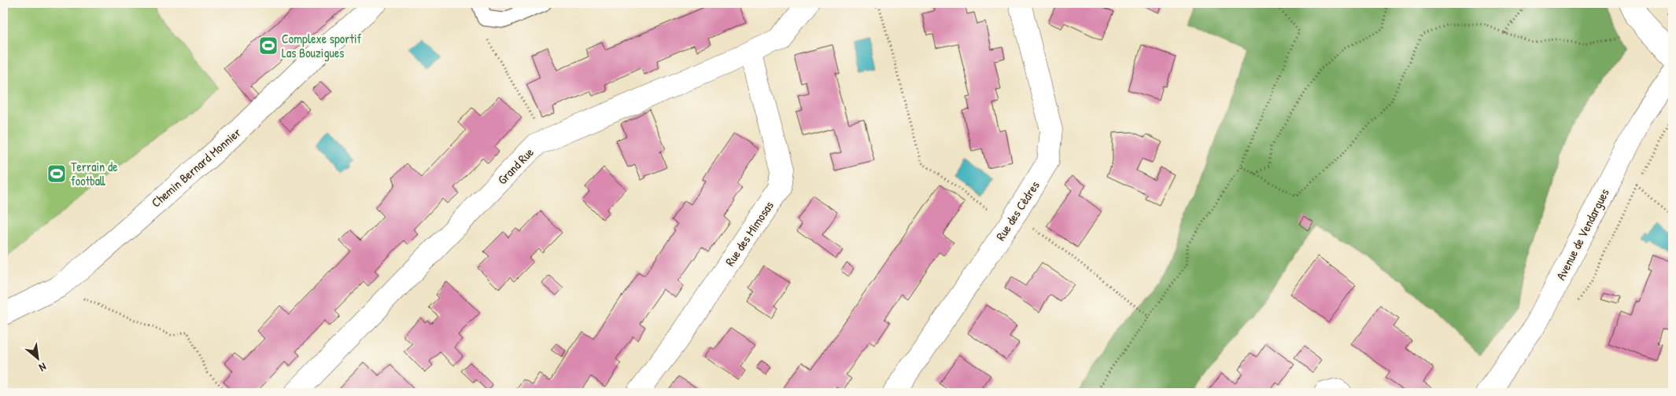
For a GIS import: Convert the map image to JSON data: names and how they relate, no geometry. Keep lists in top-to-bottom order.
{
  "streets": {
    "street": [
      "Grand Rue",
      "Chemin Bernard Monnier",
      "Rue des Cèdres",
      "Rue des Mimosas",
      "Avenue de Vendargues"
    ]
  },
  "crossings": [
    ["Grand Rue", "Rue des Mimosas"]
  ],
  "places": {
    "sports": ["Complexe sportif Las Bouzigues", "Terrain de football"]
  },
  "north": "bottom right"
}
